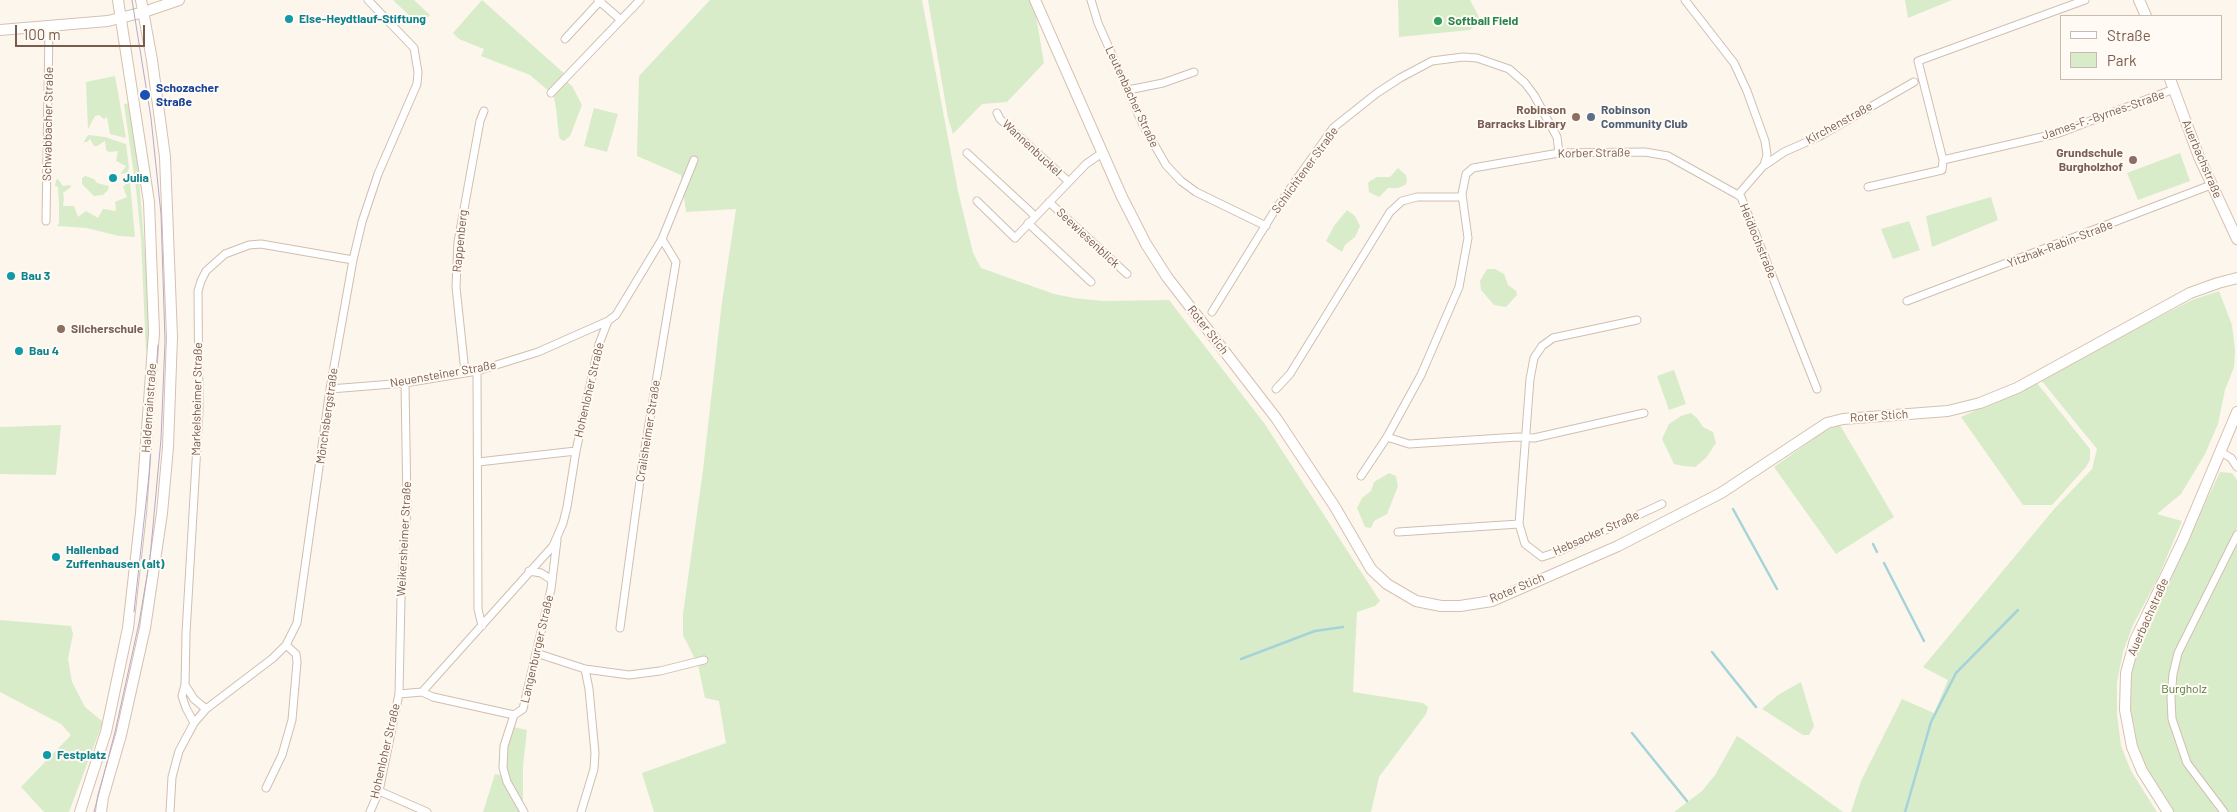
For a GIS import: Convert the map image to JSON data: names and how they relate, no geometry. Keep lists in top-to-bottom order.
{
  "streets": {
    "main road": ["Auerbachstraße", "Roter Stich", "Haldenrainstraße"],
    "street": [
      "Leutenbacher Straße",
      "James-F.-Byrnes-Straße",
      "Kirchenstraße",
      "Schwabbacher Straße",
      "Wannenbuckel",
      "Korber Straße",
      "Schlichtener Straße",
      "Seewiesenblick",
      "Rappenberg",
      "Heidlochstraße",
      "Yitzhak-Rabin-Straße",
      "Neuensteiner Straße",
      "Hohenloher Straße",
      "Markelsheimer Straße",
      "Mönchsbergstraße",
      "Crailsheimer Straße",
      "Hebsacker Straße",
      "Weikersheimer Straße",
      "Langenburger Straße"
    ]
  },
  "crossings": [
    ["Leutenbacher Straße", "Schlichtener Straße"],
    ["James-F.-Byrnes-Straße", "Auerbachstraße"],
    ["Kirchenstraße", "Heidlochstraße"],
    ["Korber Straße", "Schlichtener Straße"],
    ["Korber Straße", "Heidlochstraße"],
    ["Auerbachstraße", "Yitzhak-Rabin-Straße"],
    ["Rappenberg", "Neuensteiner Straße"],
    ["Neuensteiner Straße", "Hohenloher Straße"],
    ["Neuensteiner Straße", "Mönchsbergstraße"],
    ["Neuensteiner Straße", "Weikersheimer Straße"],
    ["Hohenloher Straße", "Crailsheimer Straße"],
    ["Hohenloher Straße", "Weikersheimer Straße"],
    ["Hohenloher Straße", "Langenburger Straße"],
    ["Markelsheimer Straße", "Mönchsbergstraße"]
  ],
  "parks": ["Burgholz"],
  "places": [
    "Else-Heydtlauf-Stiftung",
    "Softball Field",
    "Schozacher Straße",
    "Robinson Barracks Library",
    "Robinson Community Club",
    "Grundschule Burgholzhof",
    "Julia",
    "Bau 3",
    "Silcherschule",
    "Bau 4",
    "Hallenbad Zuffenhausen (alt)",
    "Festplatz"
  ],
  "legend": ["Straße", "Park"],
  "scale_bar": "100 m"
}
